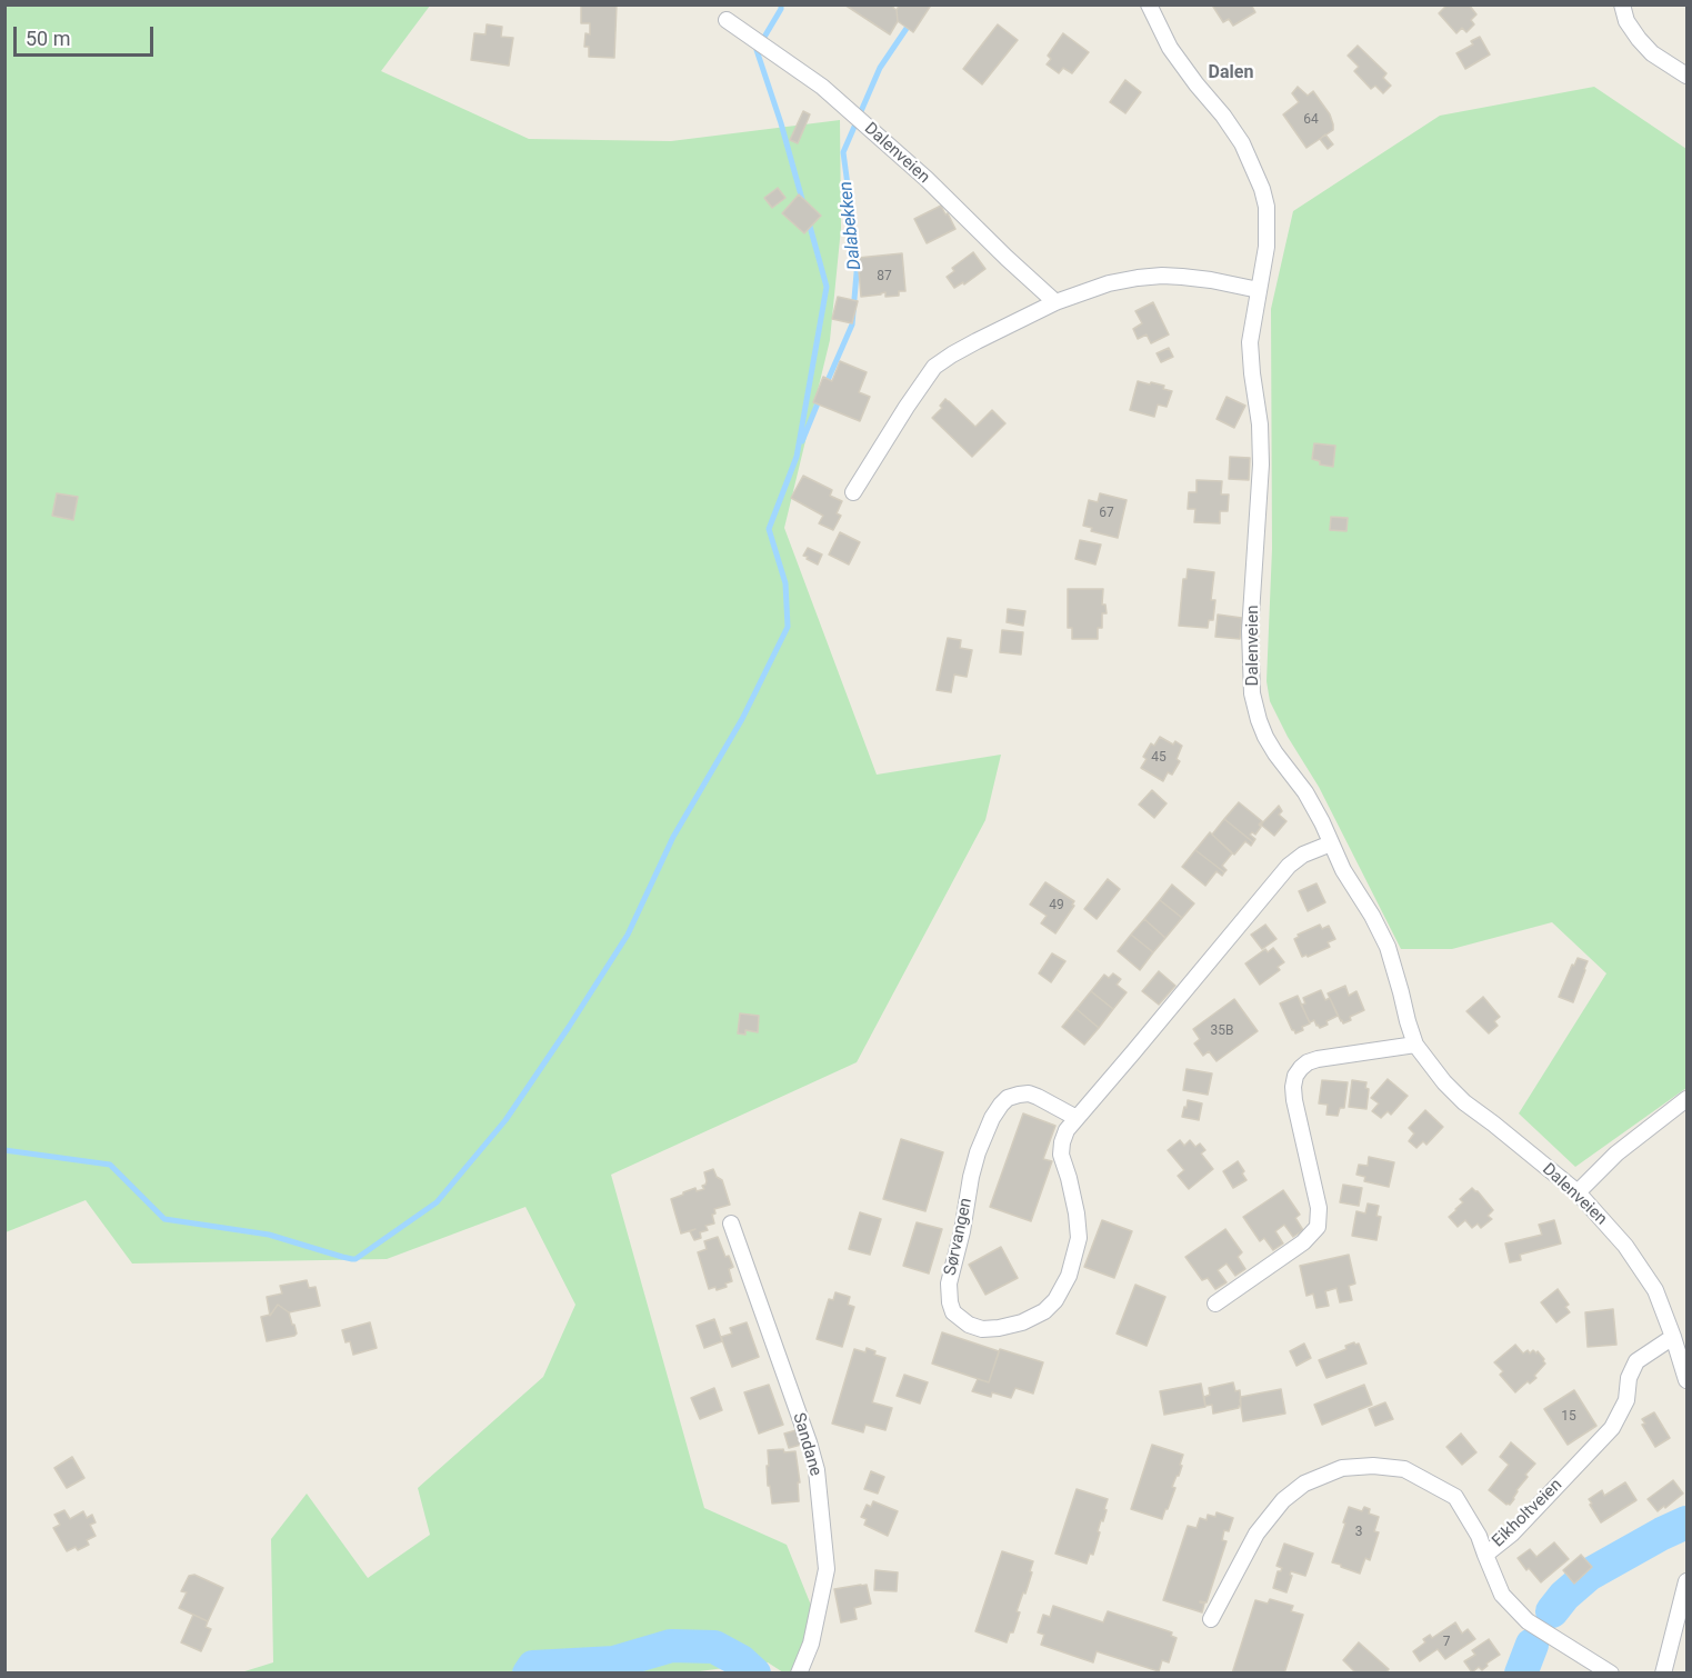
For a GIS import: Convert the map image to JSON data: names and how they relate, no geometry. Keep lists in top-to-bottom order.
{
  "streets": {
    "street": [
      "Dalenveien",
      "Sørvangen",
      "Sandane",
      "Eikholtveien"
    ]
  },
  "crossings": [
    ["Dalenveien", "Sørvangen"],
    ["Dalenveien", "Eikholtveien"]
  ],
  "districts": ["Dalen"],
  "water": ["Dalabekken"],
  "house_numbers": [
    "64",
    "87",
    "67",
    "45",
    "49",
    "35B",
    "15",
    "3",
    "7"
  ],
  "scale_bar": "50 m"
}
